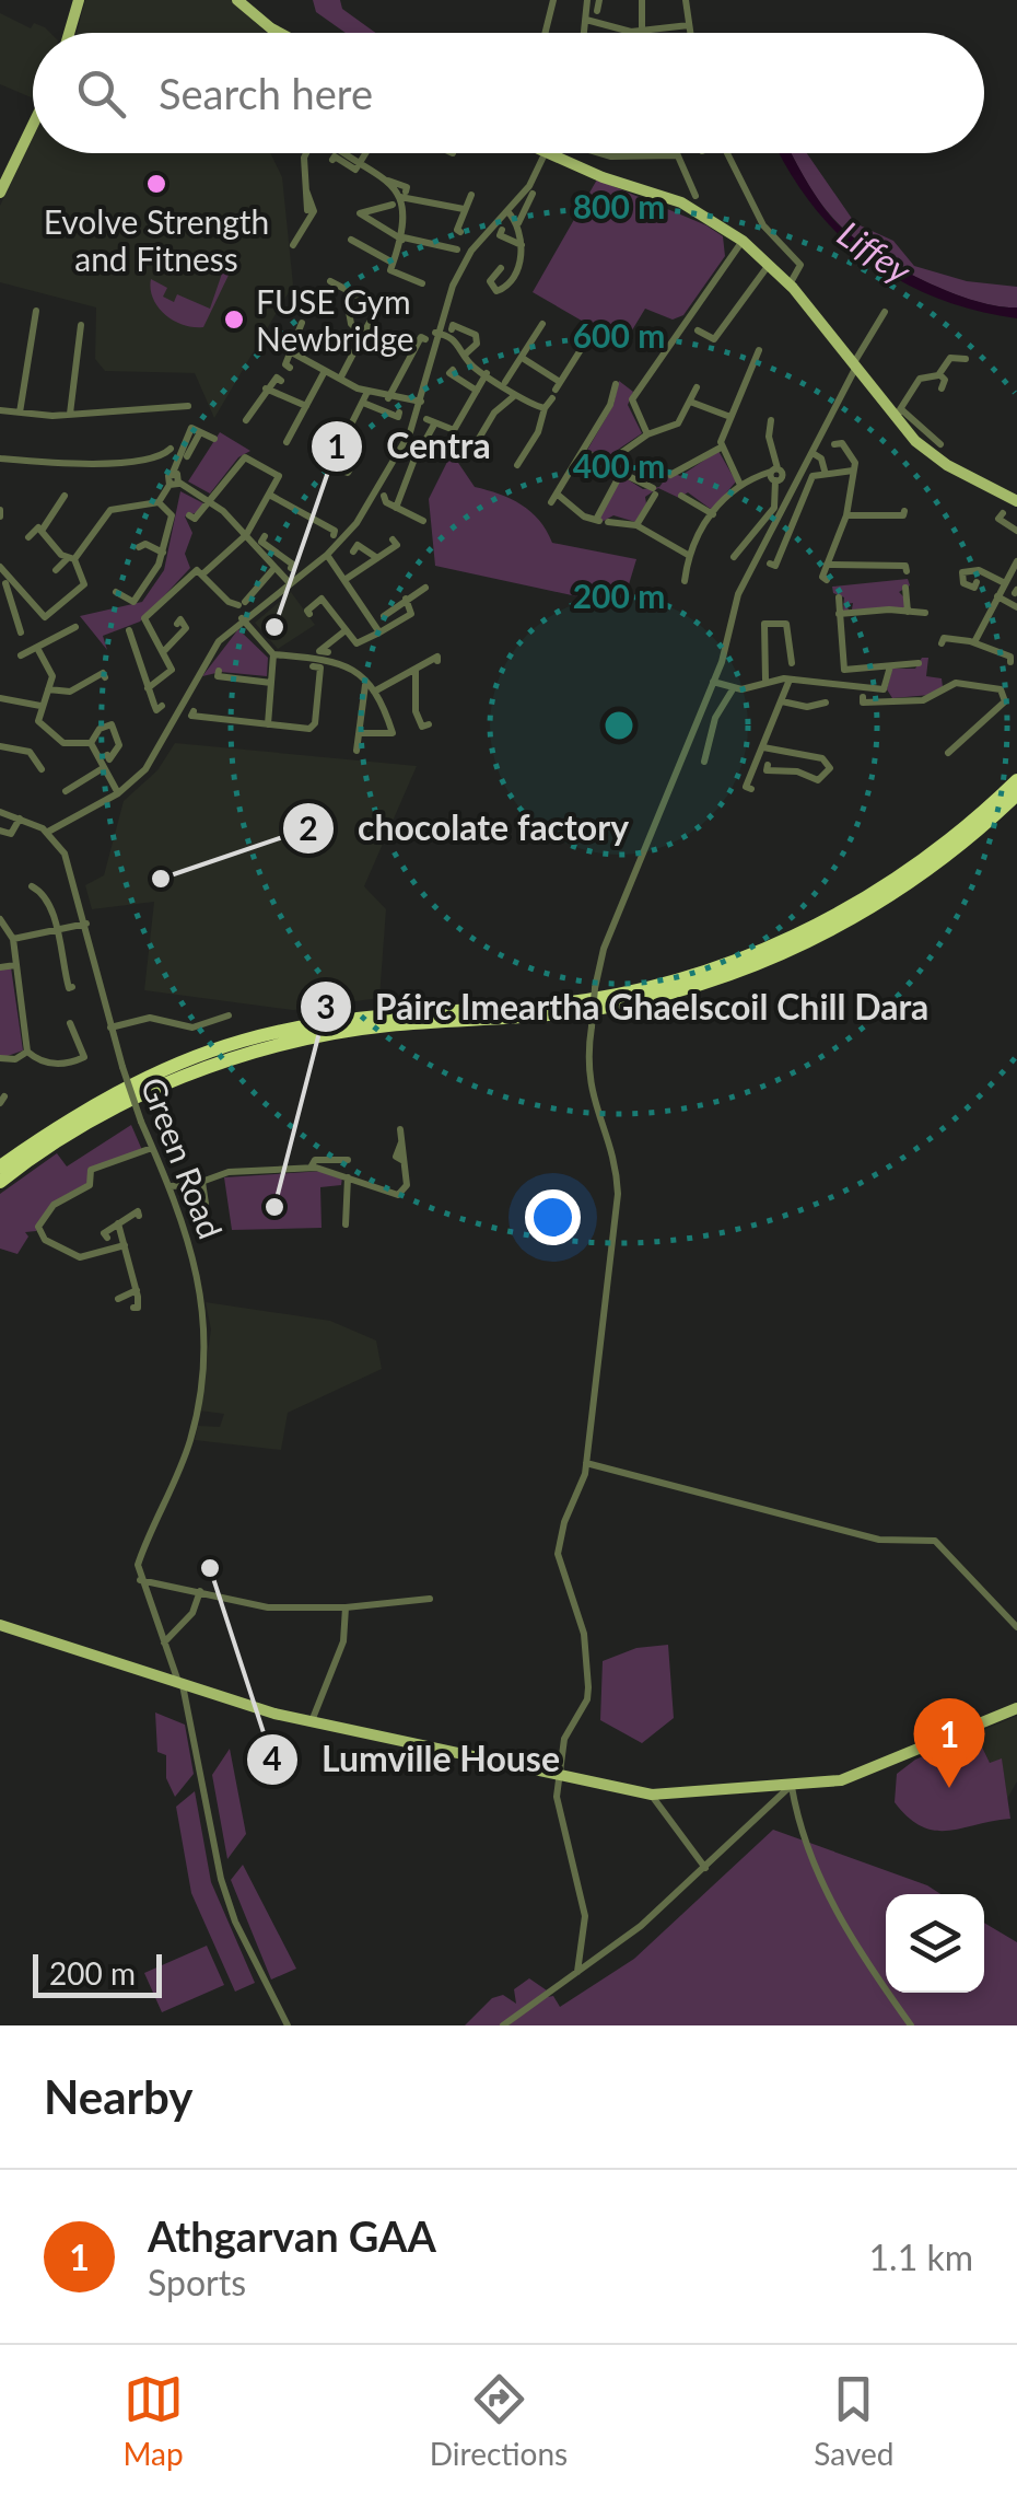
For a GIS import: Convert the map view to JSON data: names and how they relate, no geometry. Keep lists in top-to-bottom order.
{
  "streets": {
    "street": ["Green Road"]
  },
  "water": ["Liffey"],
  "places": [
    "Evolve Strength and Fitness",
    "FUSE Gym Newbridge",
    "Centra",
    "chocolate factory",
    "Páirc Imeartha Ghaelscoil Chill Dara",
    "Lumville House"
  ],
  "scale_bar": "200 m",
  "page": {
    "search": "Search here",
    "pins": "1",
    "scale": "200 m",
    "heading": "Nearby",
    "list": [
      {
        "mark": "1",
        "name": "Athgarvan GAA",
        "note": "Sports",
        "value": "1.1 km"
      }
    ],
    "nav": ["Map", "Directions", "Saved"]
  },
  "rings": [
    "800 m",
    "600 m",
    "400 m",
    "200 m"
  ]
}
